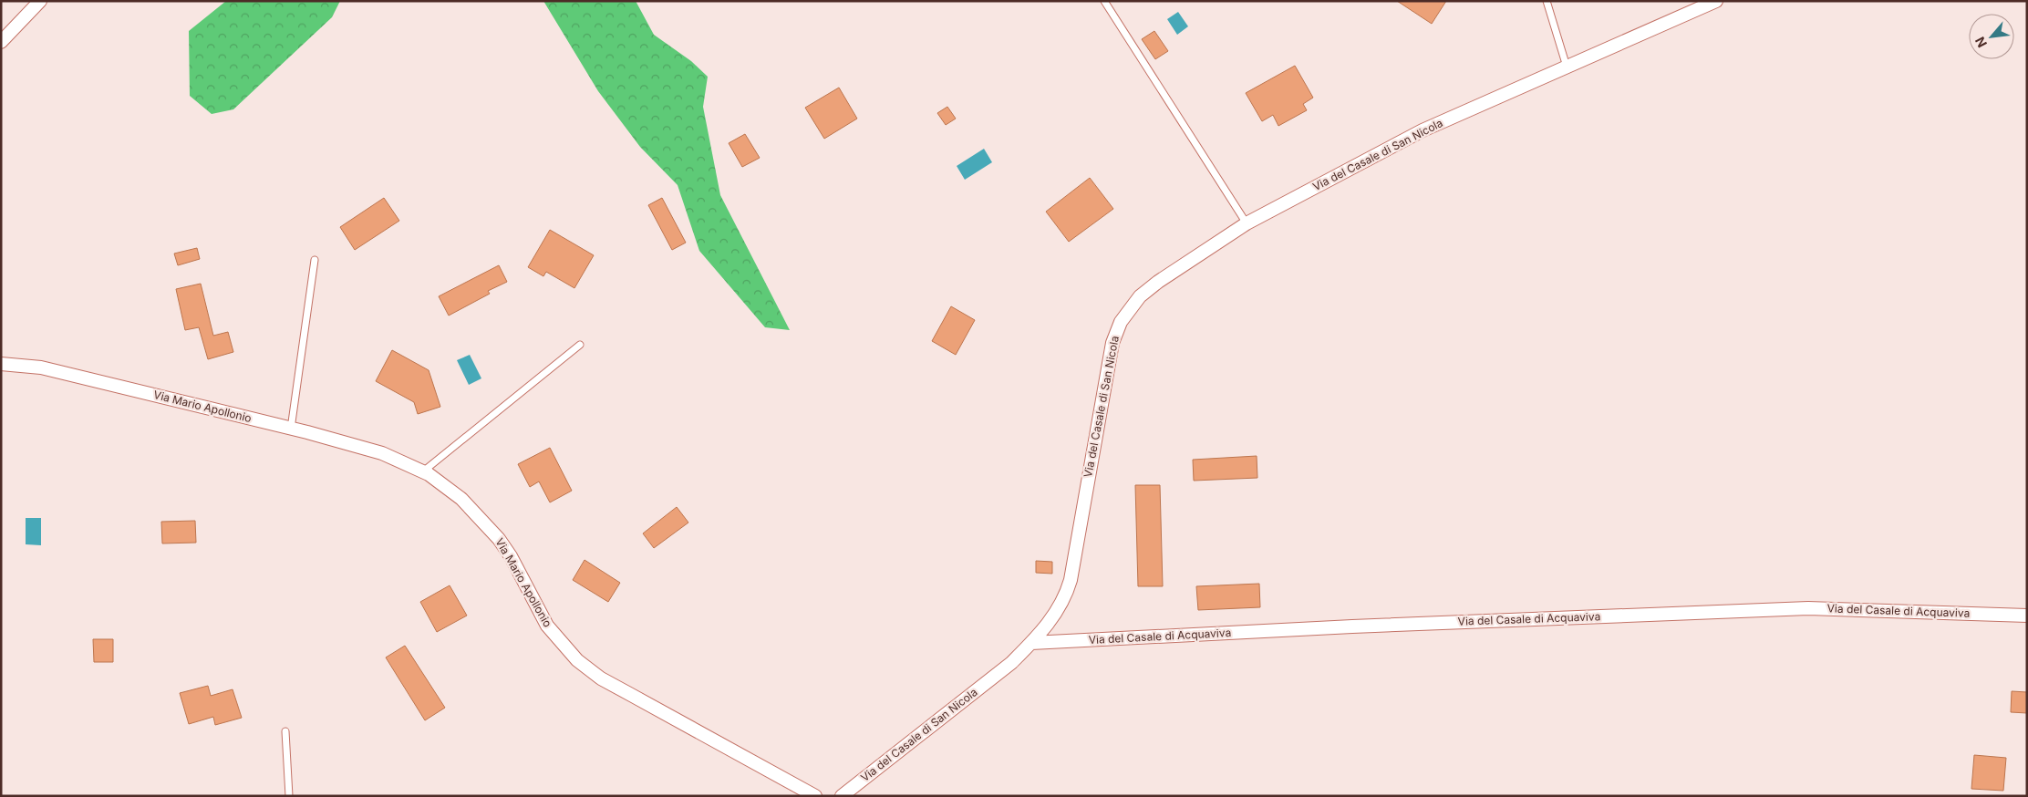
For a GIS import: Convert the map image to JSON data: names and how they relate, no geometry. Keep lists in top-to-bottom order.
{
  "streets": {
    "street": ["Via del Casale di San Nicola", "Via Mario Apollonio", "Via del Casale di Acquaviva"]
  },
  "crossings": [
    ["Via del Casale di San Nicola", "Via del Casale di Acquaviva"]
  ],
  "north": "bottom left"
}
